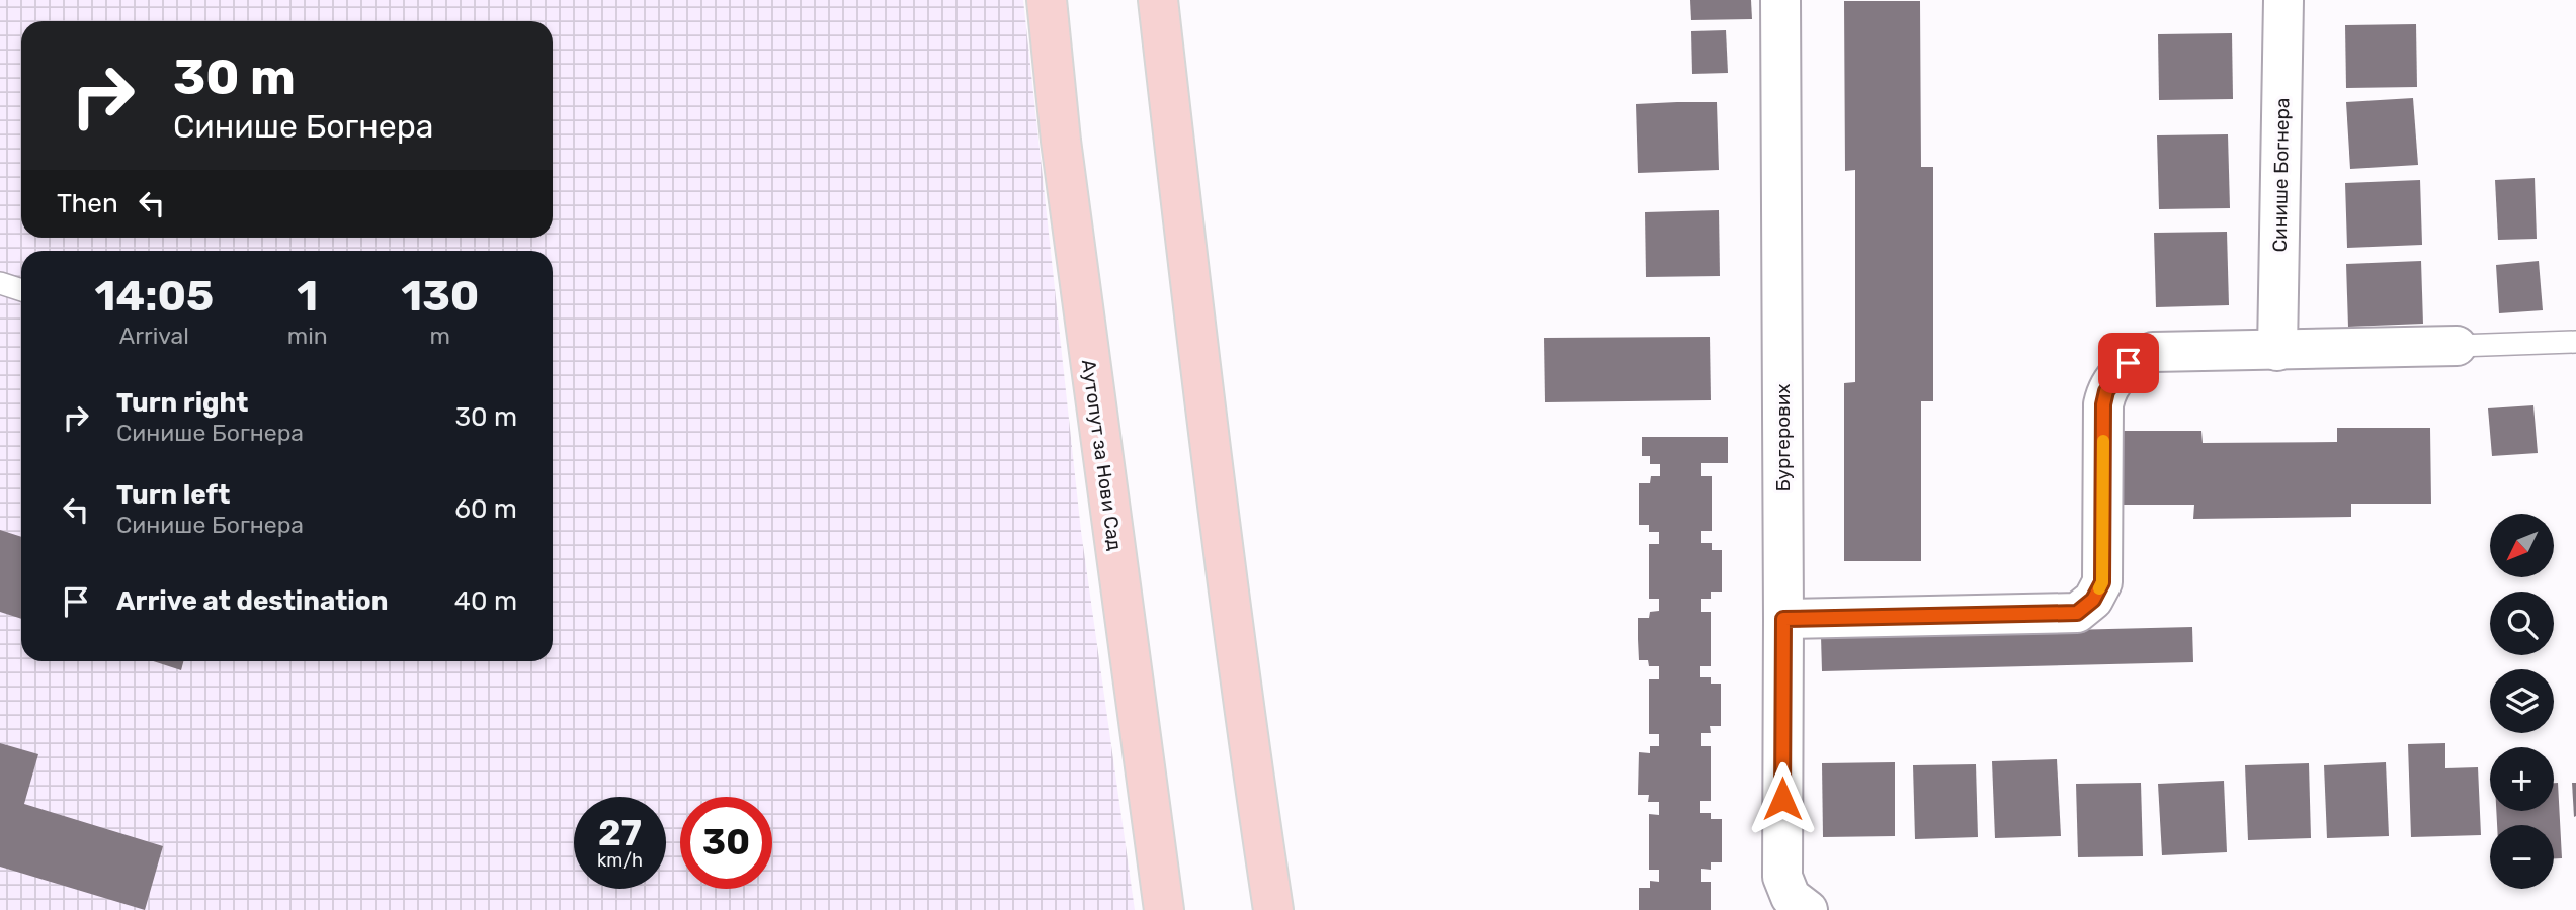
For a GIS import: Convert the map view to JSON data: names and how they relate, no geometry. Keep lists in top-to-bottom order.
{
  "streets": {
    "main road": ["Аутопут за Нови Сад"],
    "street": ["Синише Богнера", "Бургерових"]
  },
  "north": "bottom left",
  "page": {
    "turn": ["30 m", "Синише Богнера"],
    "then": "Then",
    "eta": [
      "14:05",
      "Arrival",
      "1",
      "min",
      "130",
      "m"
    ],
    "list": [
      {
        "name": "Turn right",
        "note": "Синише Богнера",
        "value": "30 m"
      },
      {
        "name": "Turn left",
        "note": "Синише Богнера",
        "value": "60 m"
      },
      {
        "name": "Arrive at destination",
        "value": "40 m"
      }
    ],
    "map_buttons": ["+", "−"],
    "speed": "27 km/h",
    "limit": "30"
  }
}
